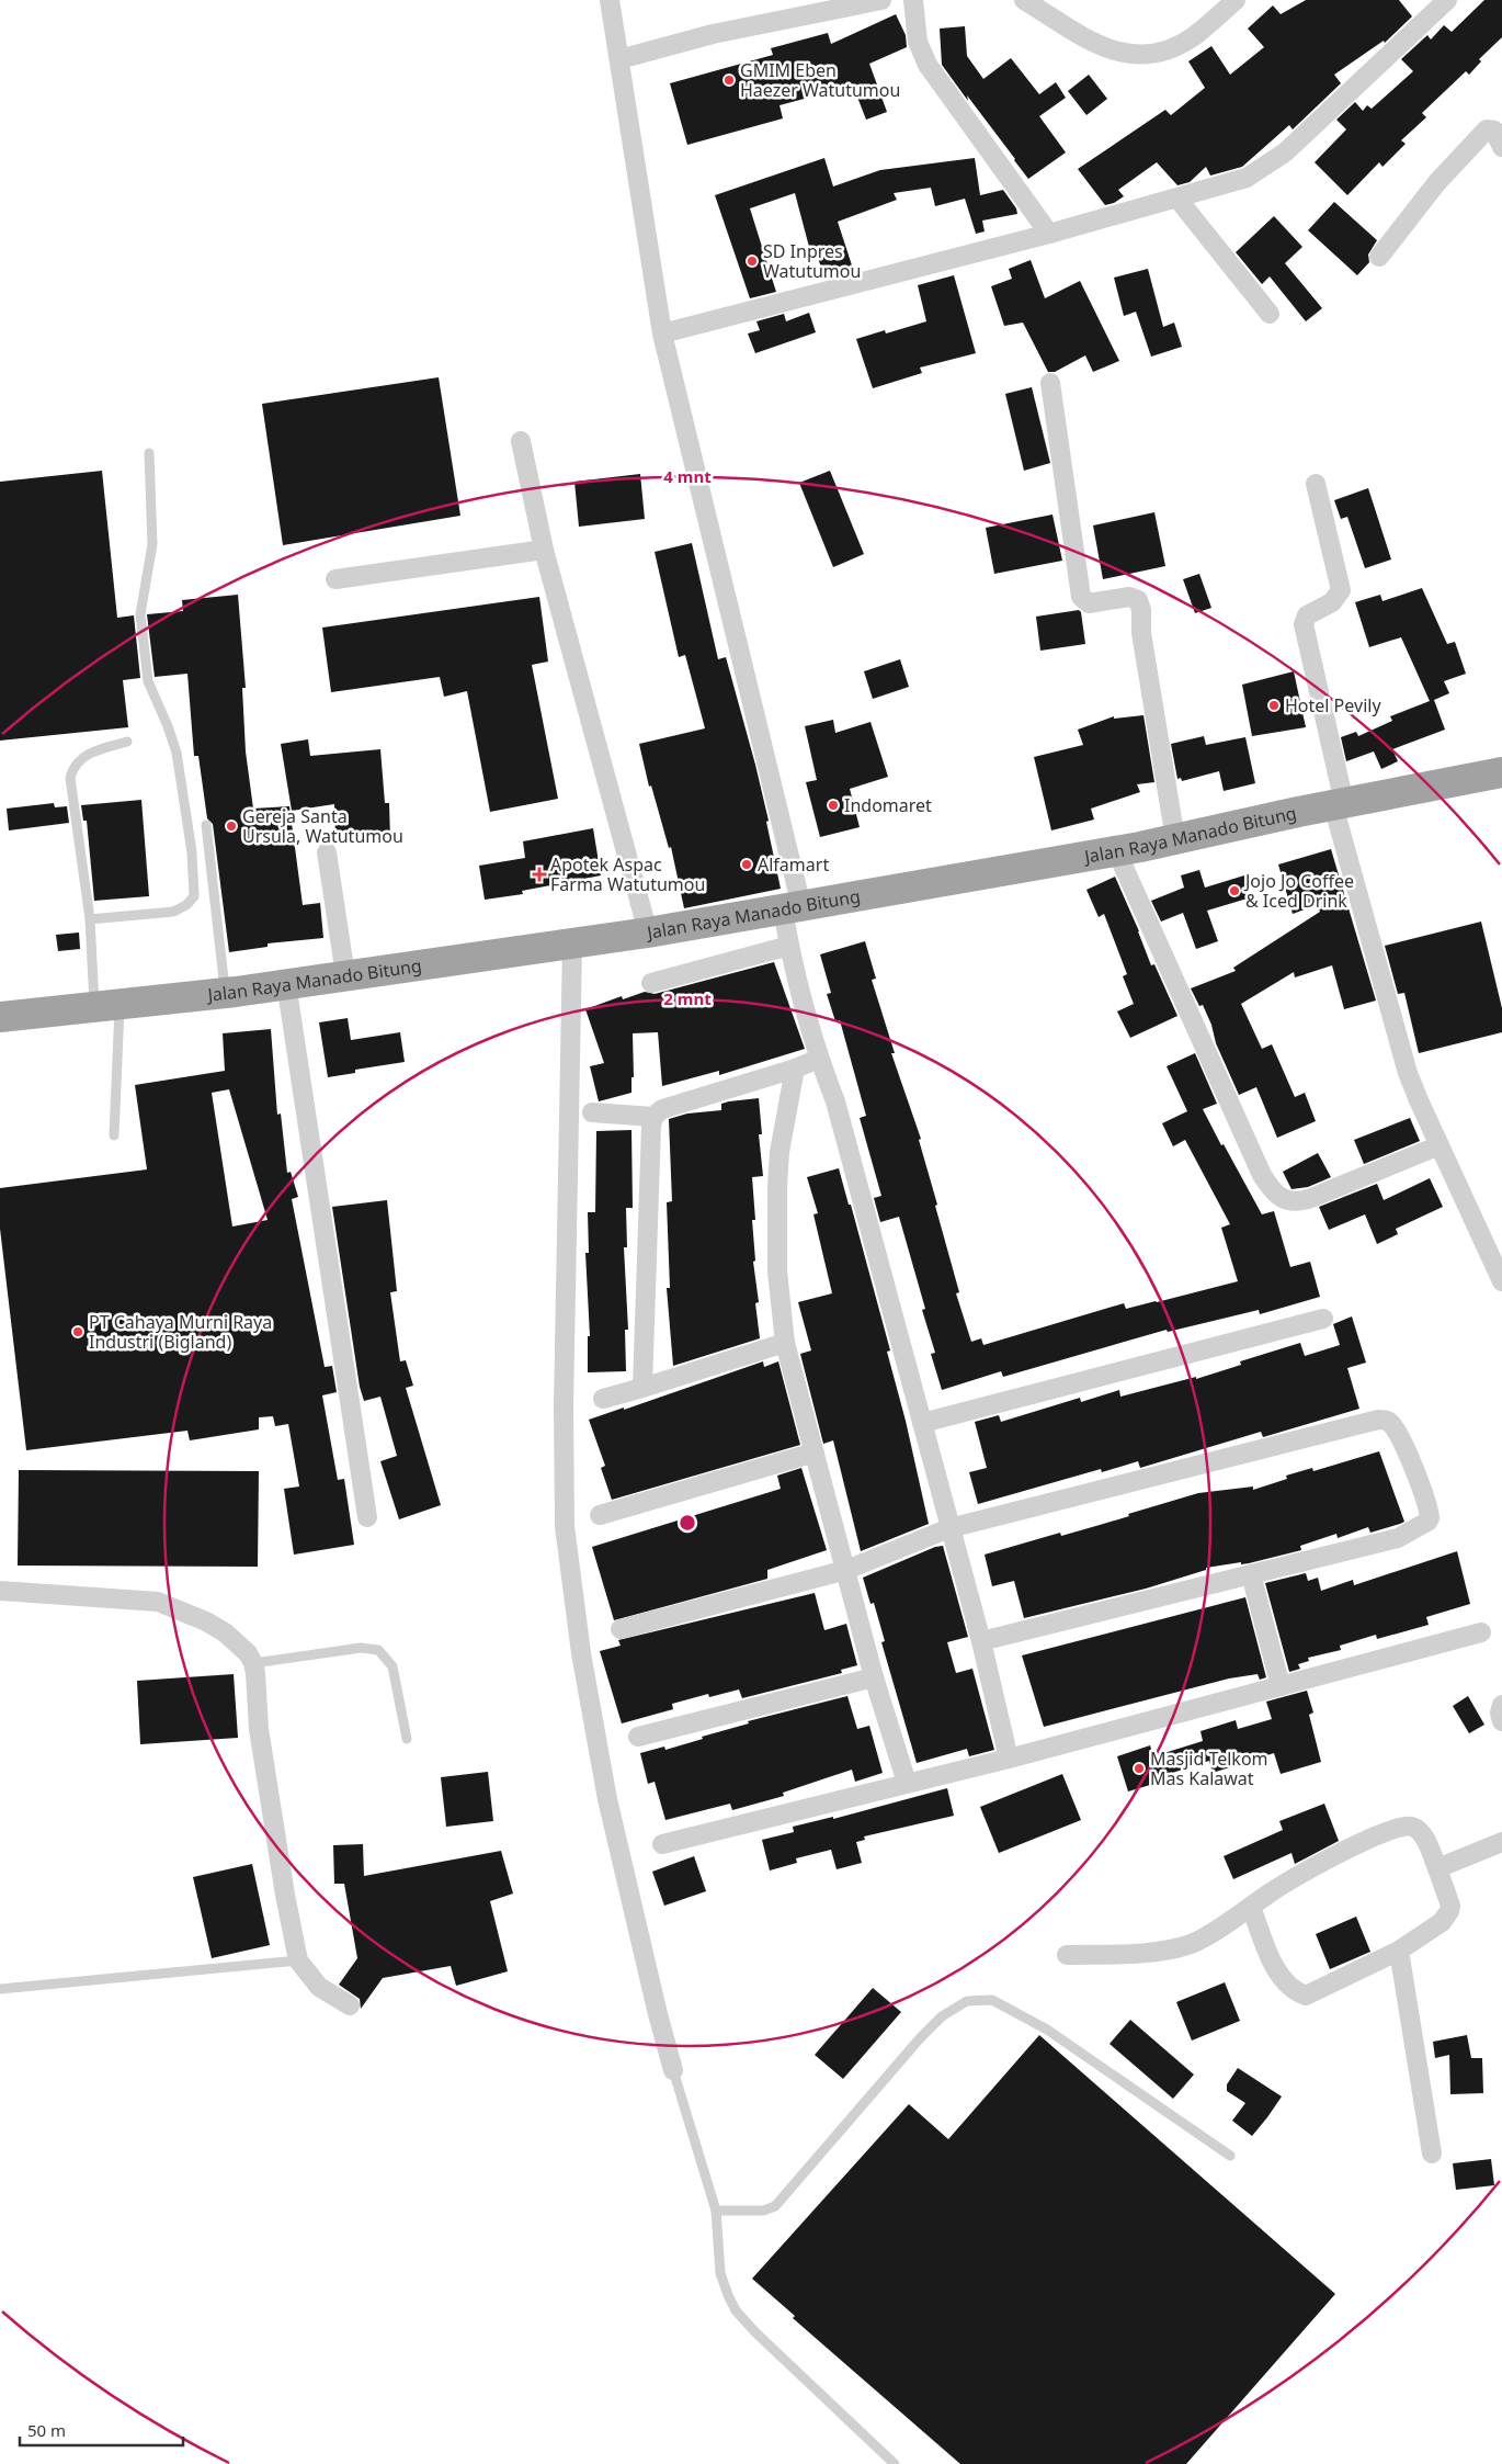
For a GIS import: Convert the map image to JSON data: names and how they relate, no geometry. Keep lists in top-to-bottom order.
{
  "streets": {
    "highway": ["Jalan Raya Manado Bitung"]
  },
  "places": {
    "other": [
      "GMIM Eben Haezer Watutumou",
      "SD Inpres Watutumou",
      "Hotel Pevily",
      "Indomaret",
      "Gereja Santa Ursula, Watutumou",
      "Alfamart",
      "Jojo Jo Coffee & Iced Drink",
      "PT Cahaya Murni Raya Industri (Bigland)",
      "Masjid Telkom Mas Kalawat"
    ],
    "health": ["Apotek Aspac Farma Watutumou"]
  },
  "scale_bar": "50 m",
  "rings": ["4 mnt", "2 mnt"]
}
